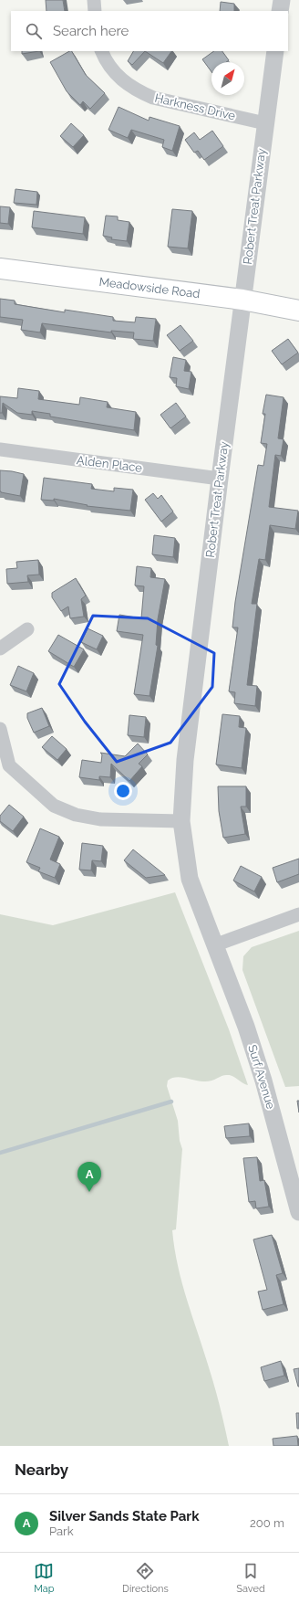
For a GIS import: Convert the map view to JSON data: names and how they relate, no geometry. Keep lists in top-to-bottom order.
{
  "streets": {
    "main road": ["Meadowside Road"],
    "street": [
      "Harkness Drive",
      "Robert Treat Parkway",
      "Alden Place",
      "Surf Avenue"
    ]
  },
  "crossings": [
    ["Harkness Drive", "Robert Treat Parkway"],
    ["Robert Treat Parkway", "Meadowside Road"],
    ["Robert Treat Parkway", "Alden Place"],
    ["Robert Treat Parkway", "Surf Avenue"]
  ],
  "north": "top right",
  "page": {
    "search": "Search here",
    "pins": "A",
    "heading": "Nearby",
    "list": [
      {
        "mark": "A",
        "name": "Silver Sands State Park",
        "note": "Park",
        "value": "200 m"
      }
    ],
    "nav": ["Map", "Directions", "Saved"]
  }
}
